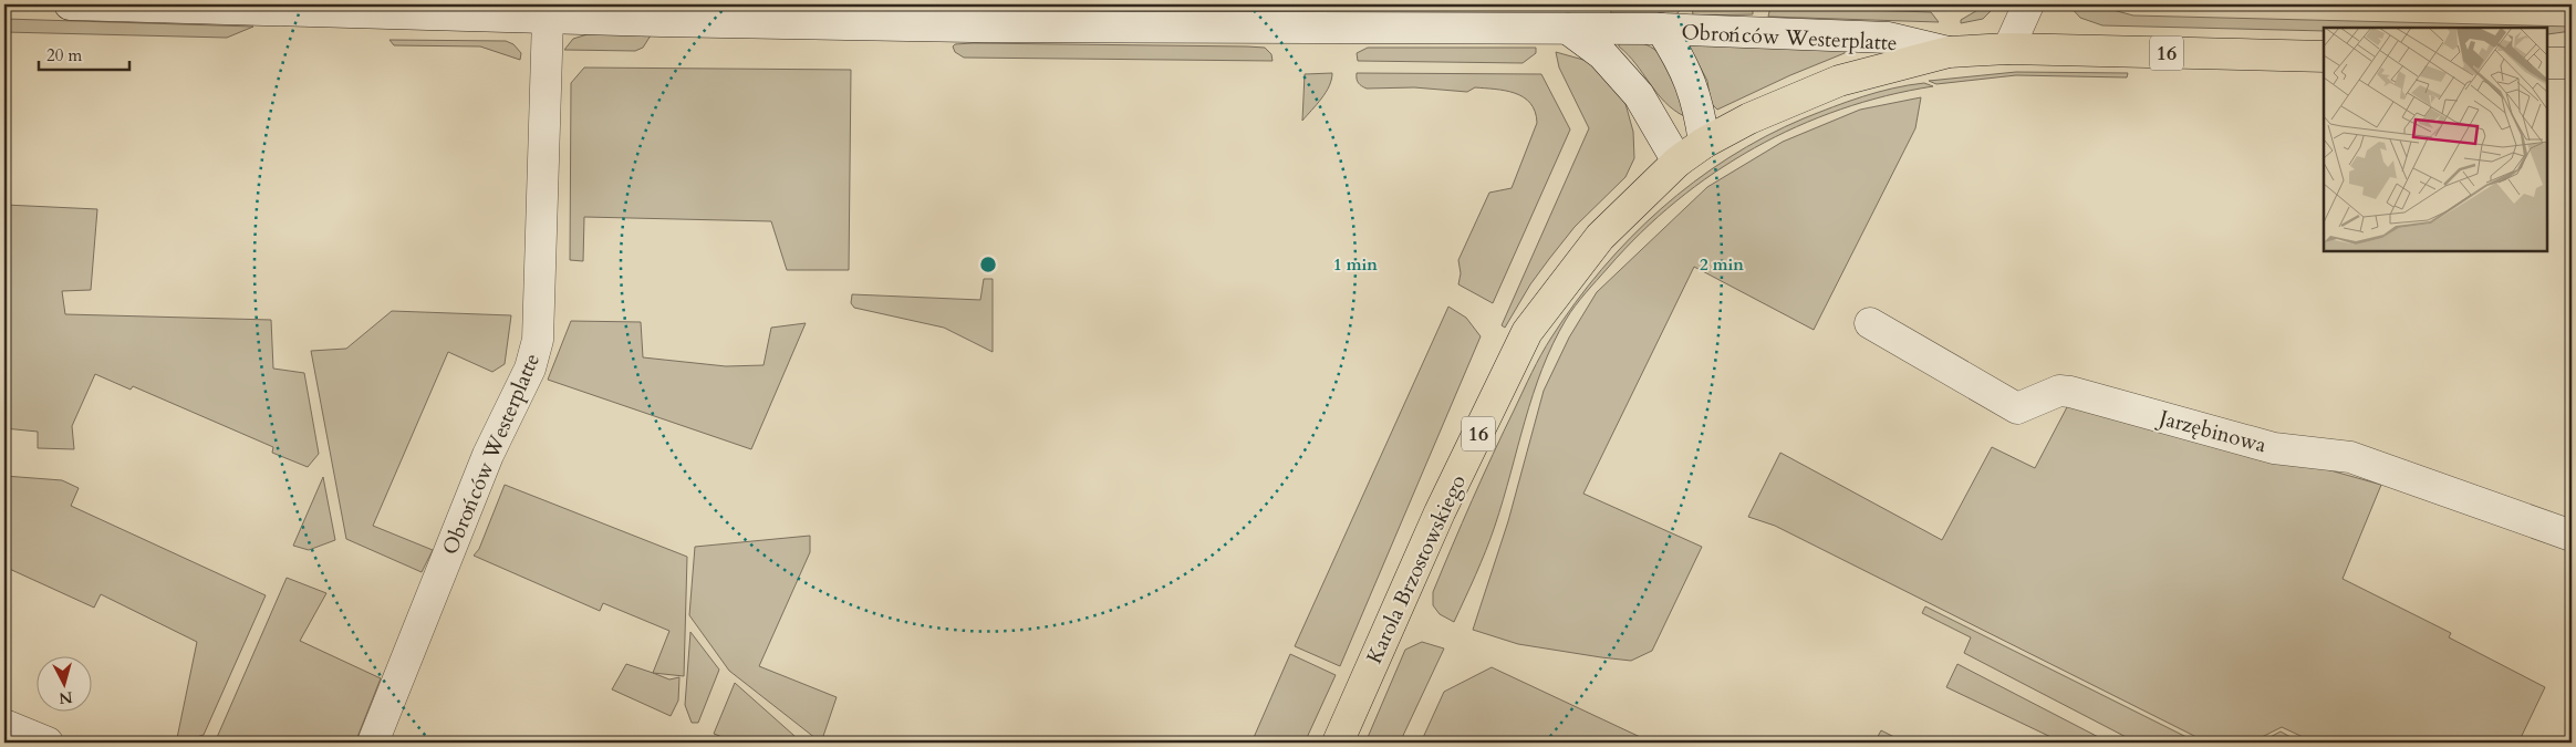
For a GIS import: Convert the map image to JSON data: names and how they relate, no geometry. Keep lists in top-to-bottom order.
{
  "streets": {
    "main road": [
      "Obrońców Westerplatte",
      "16",
      "Jarzębinowa",
      "Karola Brzostowskiego"
    ]
  },
  "crossings": [
    ["Obrońców Westerplatte", "16"],
    ["16", "Karola Brzostowskiego"]
  ],
  "scale_bar": "20 m",
  "north": "bottom",
  "rings": ["1 min", "2 min"]
}
